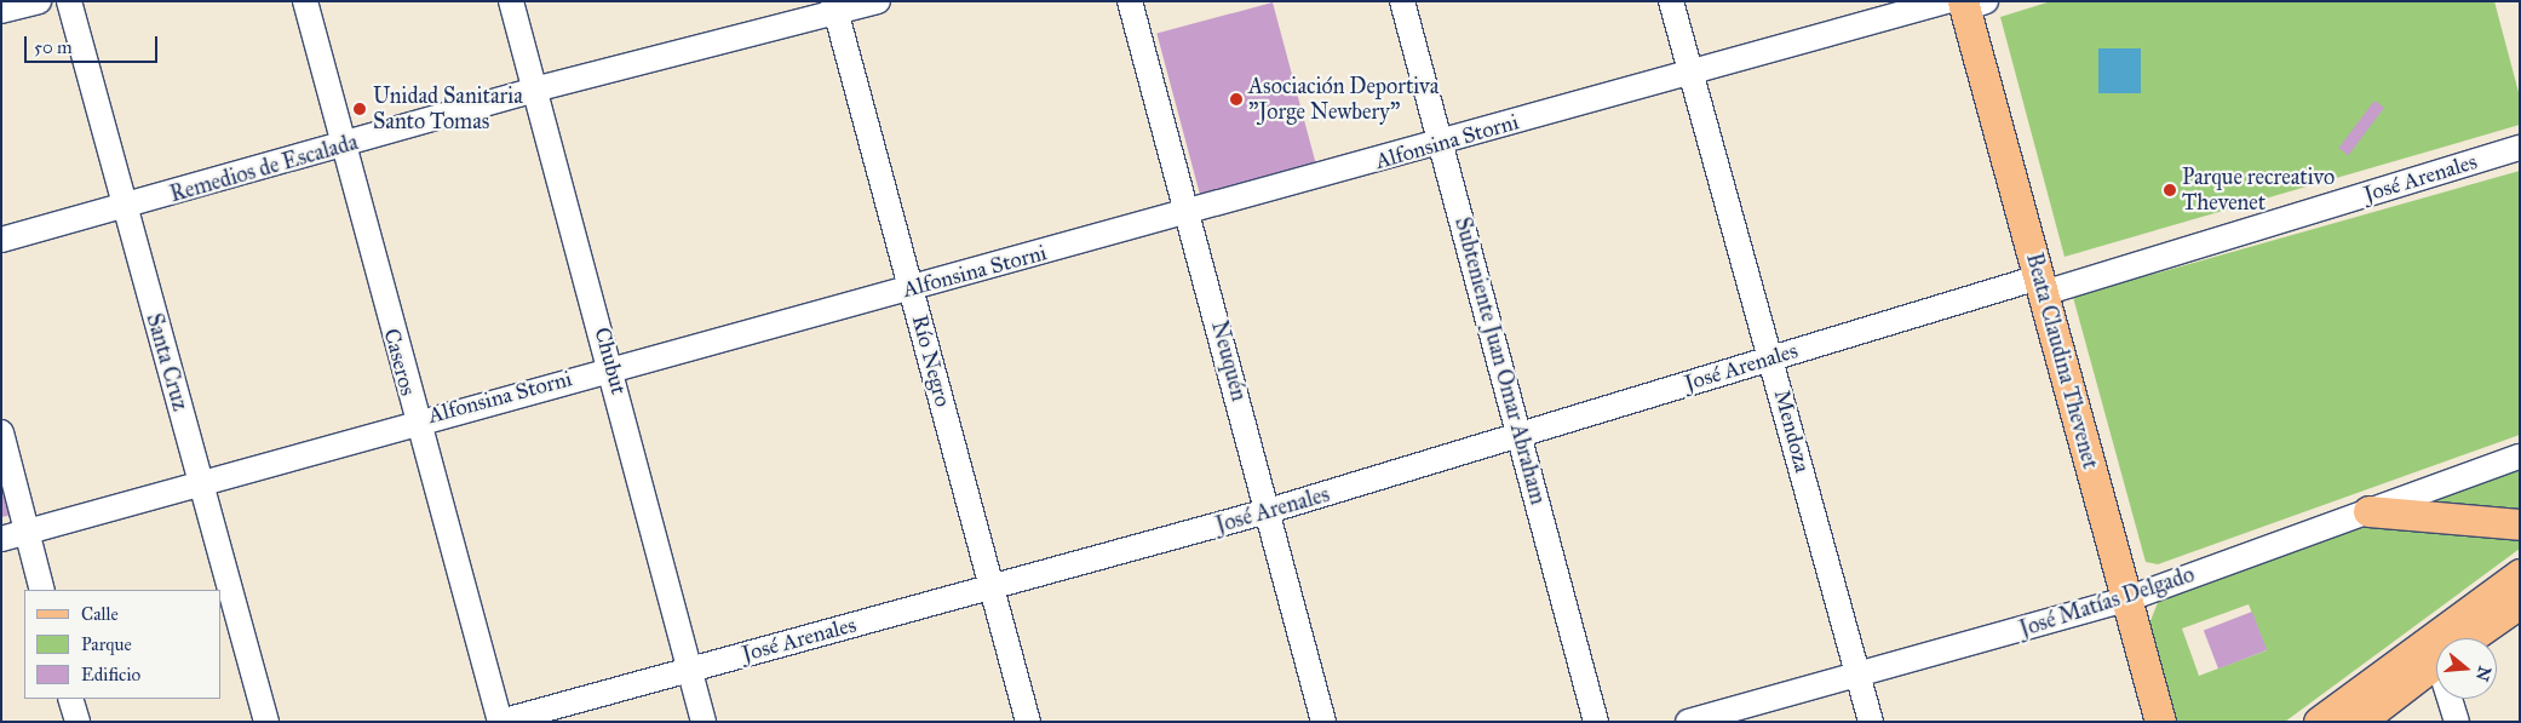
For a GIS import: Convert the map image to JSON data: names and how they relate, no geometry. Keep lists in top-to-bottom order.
{
  "streets": {
    "main road": ["Beata Claudina Thevenet"],
    "street": [
      "Alfonsina Storni",
      "Remedios de Escalada",
      "José Arenales",
      "Chubut",
      "Río Negro",
      "Neuquén",
      "Subteniente Juan Omar Abraham",
      "Santa Cruz",
      "Caseros",
      "Mendoza",
      "José Matías Delgado"
    ]
  },
  "crossings": [
    ["Alfonsina Storni", "Chubut"],
    ["Alfonsina Storni", "Río Negro"],
    ["Alfonsina Storni", "Neuquén"],
    ["Alfonsina Storni", "Subteniente Juan Omar Abraham"],
    ["Alfonsina Storni", "Beata Claudina Thevenet"],
    ["Alfonsina Storni", "Santa Cruz"],
    ["Alfonsina Storni", "Caseros"],
    ["Alfonsina Storni", "Mendoza"],
    ["Remedios de Escalada", "Chubut"],
    ["Remedios de Escalada", "Río Negro"],
    ["Remedios de Escalada", "Santa Cruz"],
    ["Remedios de Escalada", "Caseros"],
    ["José Arenales", "Chubut"],
    ["José Arenales", "Río Negro"],
    ["José Arenales", "Neuquén"],
    ["José Arenales", "Subteniente Juan Omar Abraham"],
    ["José Arenales", "Beata Claudina Thevenet"],
    ["José Arenales", "Caseros"],
    ["José Arenales", "Mendoza"],
    ["Beata Claudina Thevenet", "José Matías Delgado"],
    ["Mendoza", "José Matías Delgado"]
  ],
  "places": ["Asociación Deportiva \"Jorge Newbery\"", "Unidad Sanitaria Santo Tomas", "Parque recreativo Thevenet"],
  "legend": ["Calle", "Parque", "Edificio"],
  "scale_bar": "50 m",
  "north": "right"
}
